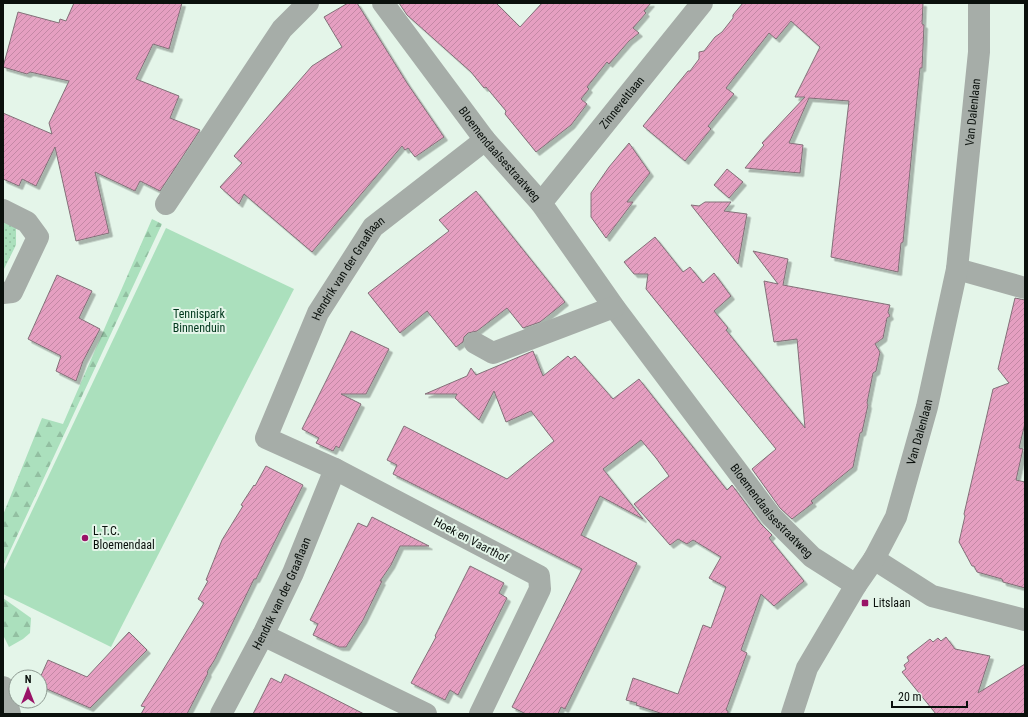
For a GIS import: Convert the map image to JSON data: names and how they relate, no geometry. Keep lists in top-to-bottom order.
{
  "streets": {
    "street": [
      "Zinneveltlaan",
      "Van Dalenlaan",
      "Bloemendaalsestraatweg",
      "Hendrik van der Graaflaan",
      "Hoek en Vaarthof"
    ]
  },
  "crossings": [
    ["Zinneveltlaan", "Bloemendaalsestraatweg"],
    ["Van Dalenlaan", "Bloemendaalsestraatweg"],
    ["Bloemendaalsestraatweg", "Hendrik van der Graaflaan"],
    ["Hendrik van der Graaflaan", "Hoek en Vaarthof"]
  ],
  "parks": ["Tennispark Binnenduin"],
  "places": {
    "other": ["L.T.C. Bloemendaal"],
    "transit": ["Litslaan"]
  },
  "scale_bar": "20 m",
  "north": "top"
}
